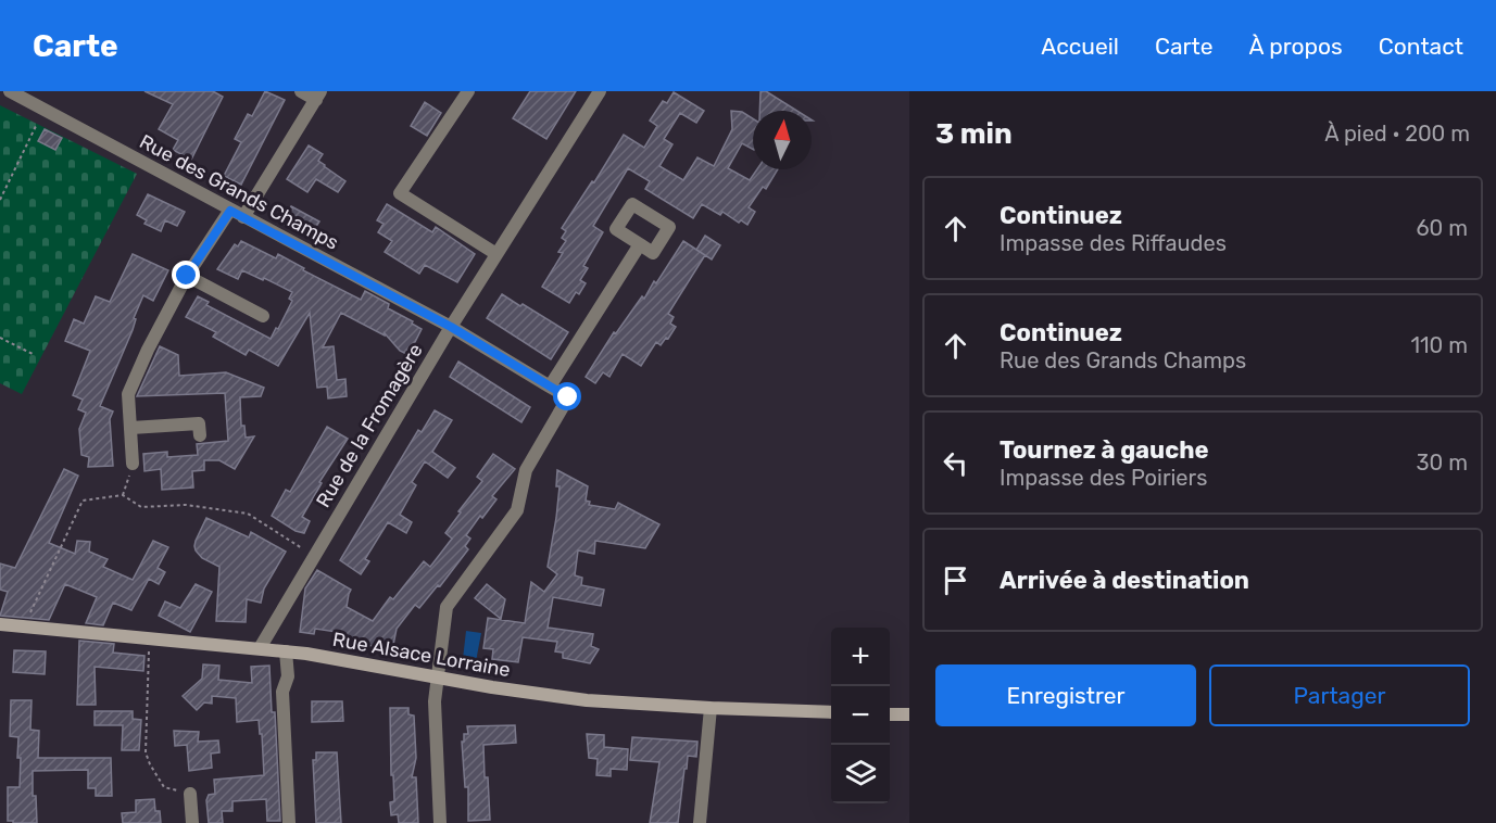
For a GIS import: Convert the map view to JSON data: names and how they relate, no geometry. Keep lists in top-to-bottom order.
{
  "streets": {
    "street": ["Rue des Grands Champs", "Rue de la Fromagère", "Rue Alsace Lorraine"]
  },
  "crossings": [
    ["Rue des Grands Champs", "Rue de la Fromagère"],
    ["Rue de la Fromagère", "Rue Alsace Lorraine"]
  ],
  "north": "top",
  "page": {
    "header": "Carte",
    "nav": [
      "Accueil",
      "Carte",
      "À propos",
      "Contact"
    ],
    "heading": ["3 min", "À pied · 200 m"],
    "list": [
      ["Continuez", "Impasse des Riffaudes", "60 m"],
      ["Continuez", "Rue des Grands Champs", "110 m"],
      ["Tournez à gauche", "Impasse des Poiriers", "30 m"],
      "Arrivée à destination"
    ],
    "map_buttons": ["+", "−"],
    "buttons": ["Enregistrer", "Partager"]
  }
}
